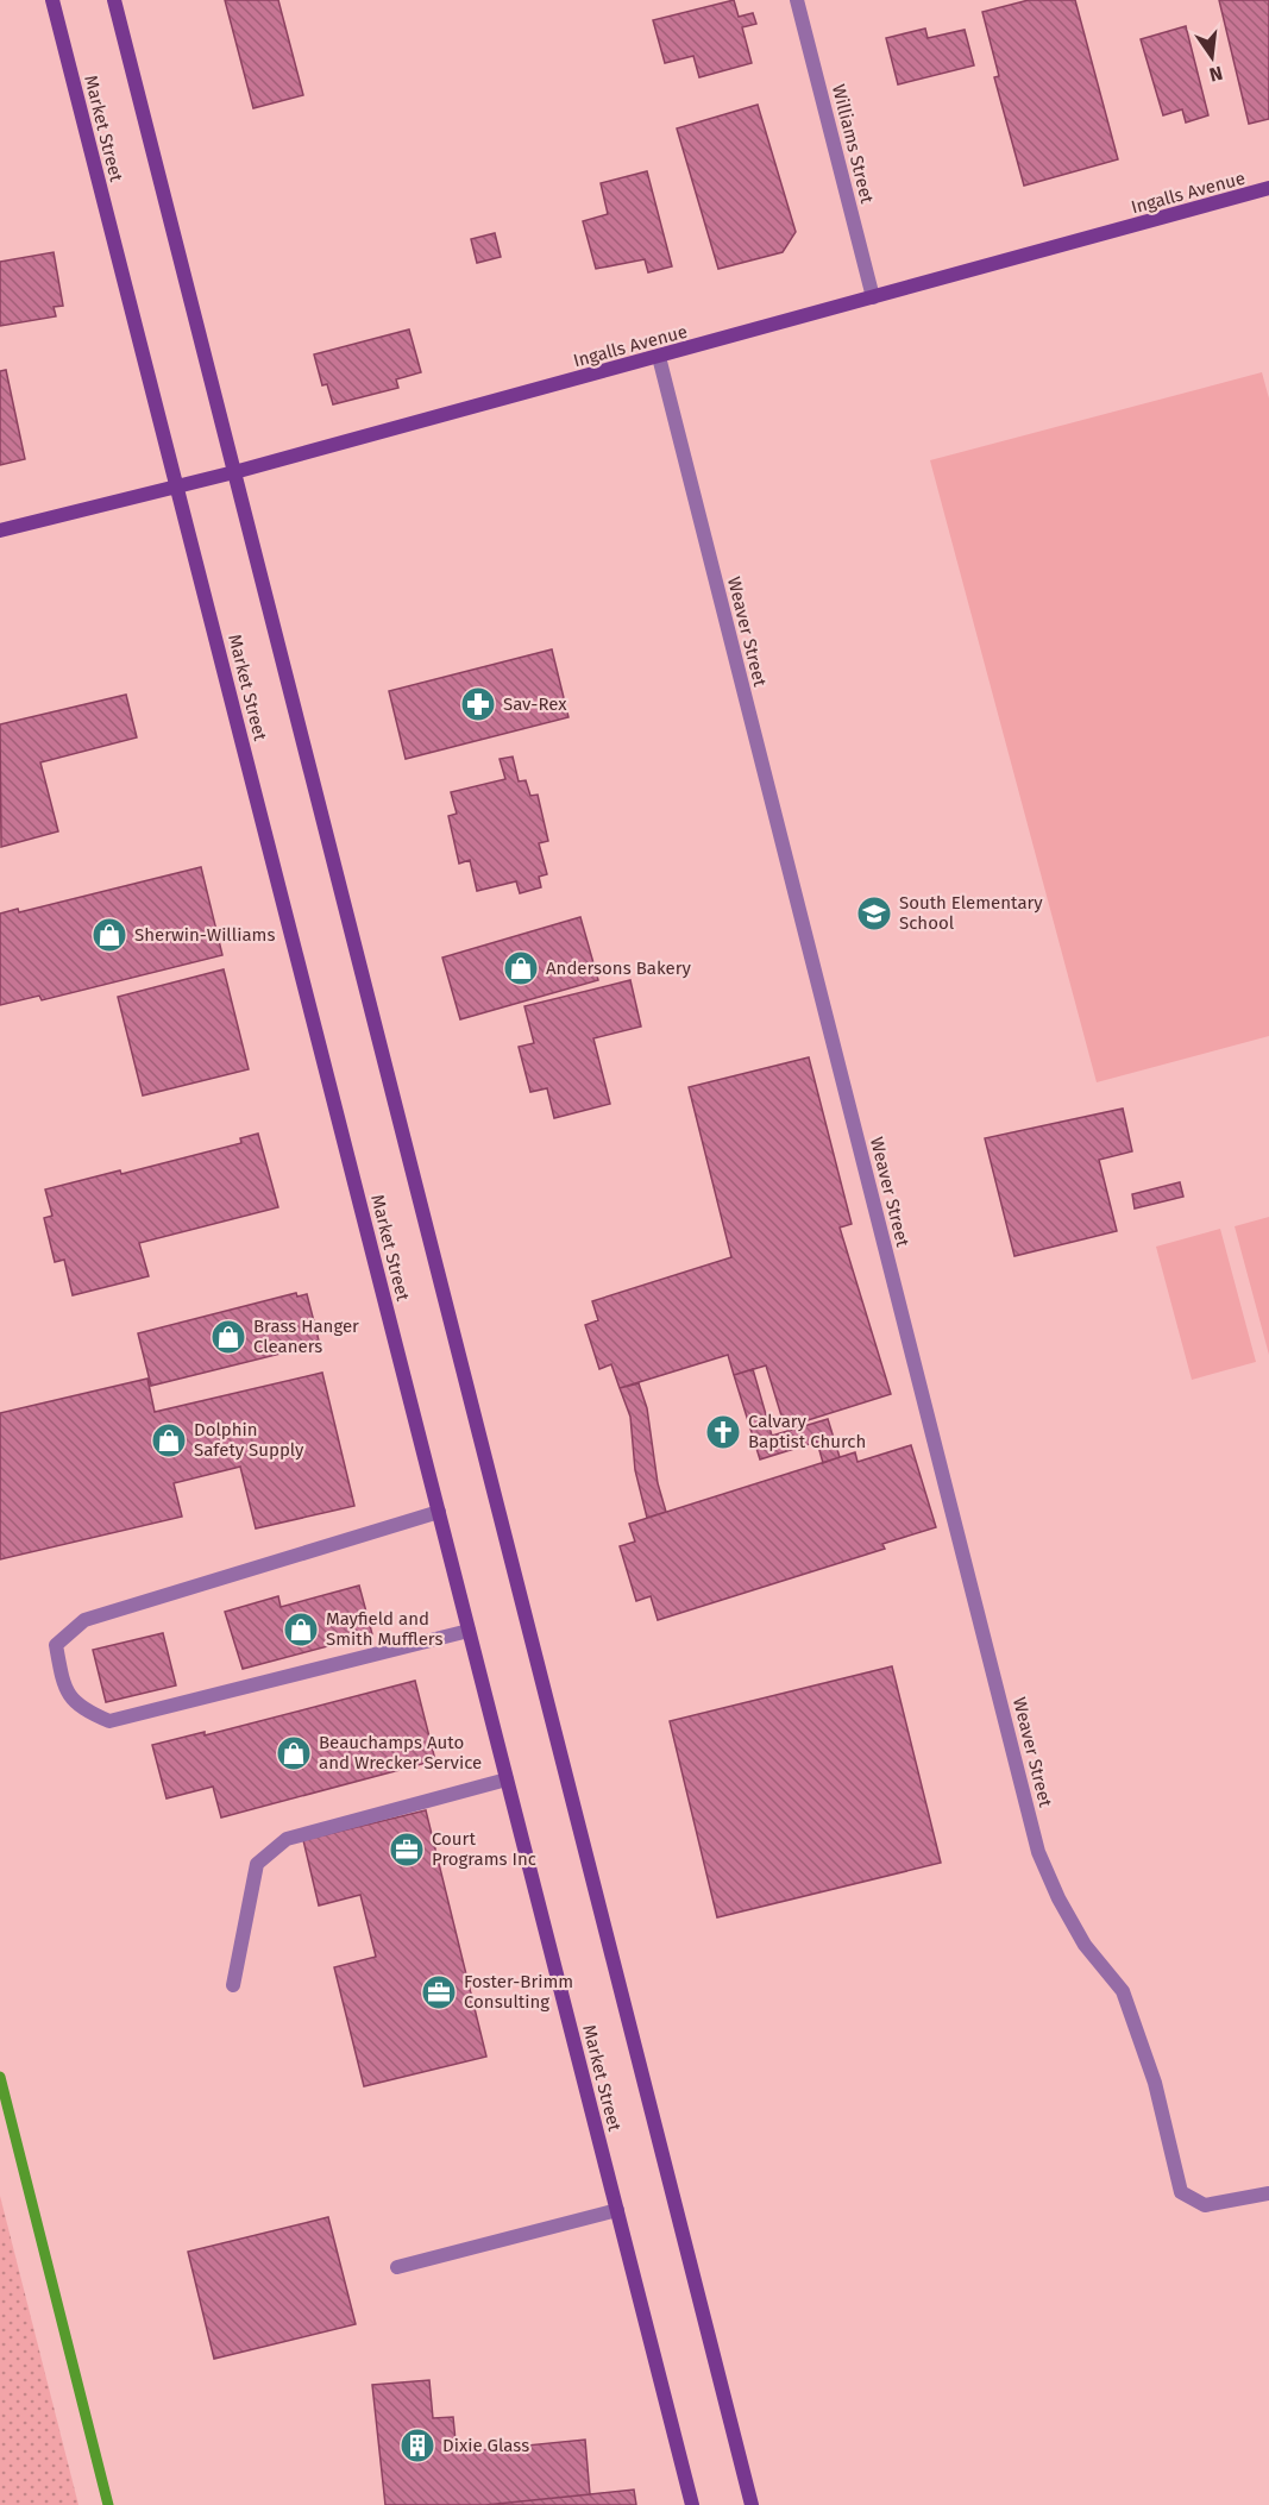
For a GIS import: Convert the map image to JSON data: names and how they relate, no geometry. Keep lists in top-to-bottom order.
{
  "streets": {
    "main road": ["Market Street", "Ingalls Avenue"],
    "street": ["Williams Street", "Weaver Street"]
  },
  "crossings": [
    ["Market Street", "Ingalls Avenue"],
    ["Williams Street", "Ingalls Avenue"],
    ["Ingalls Avenue", "Weaver Street"]
  ],
  "places": {
    "pharmacy": ["Sav-Rex"],
    "school or university": ["South Elementary School"],
    "shop": [
      "Sherwin-Williams",
      "Andersons Bakery",
      "Brass Hanger Cleaners",
      "Dolphin Safety Supply",
      "Mayfield and Smith Mufflers",
      "Beauchamps Auto and Wrecker Service"
    ],
    "church": ["Calvary Baptist Church"],
    "office": ["Court Programs Inc", "Foster-Brimm Consulting"],
    "building": ["Dixie Glass"]
  },
  "north": "bottom"
}
